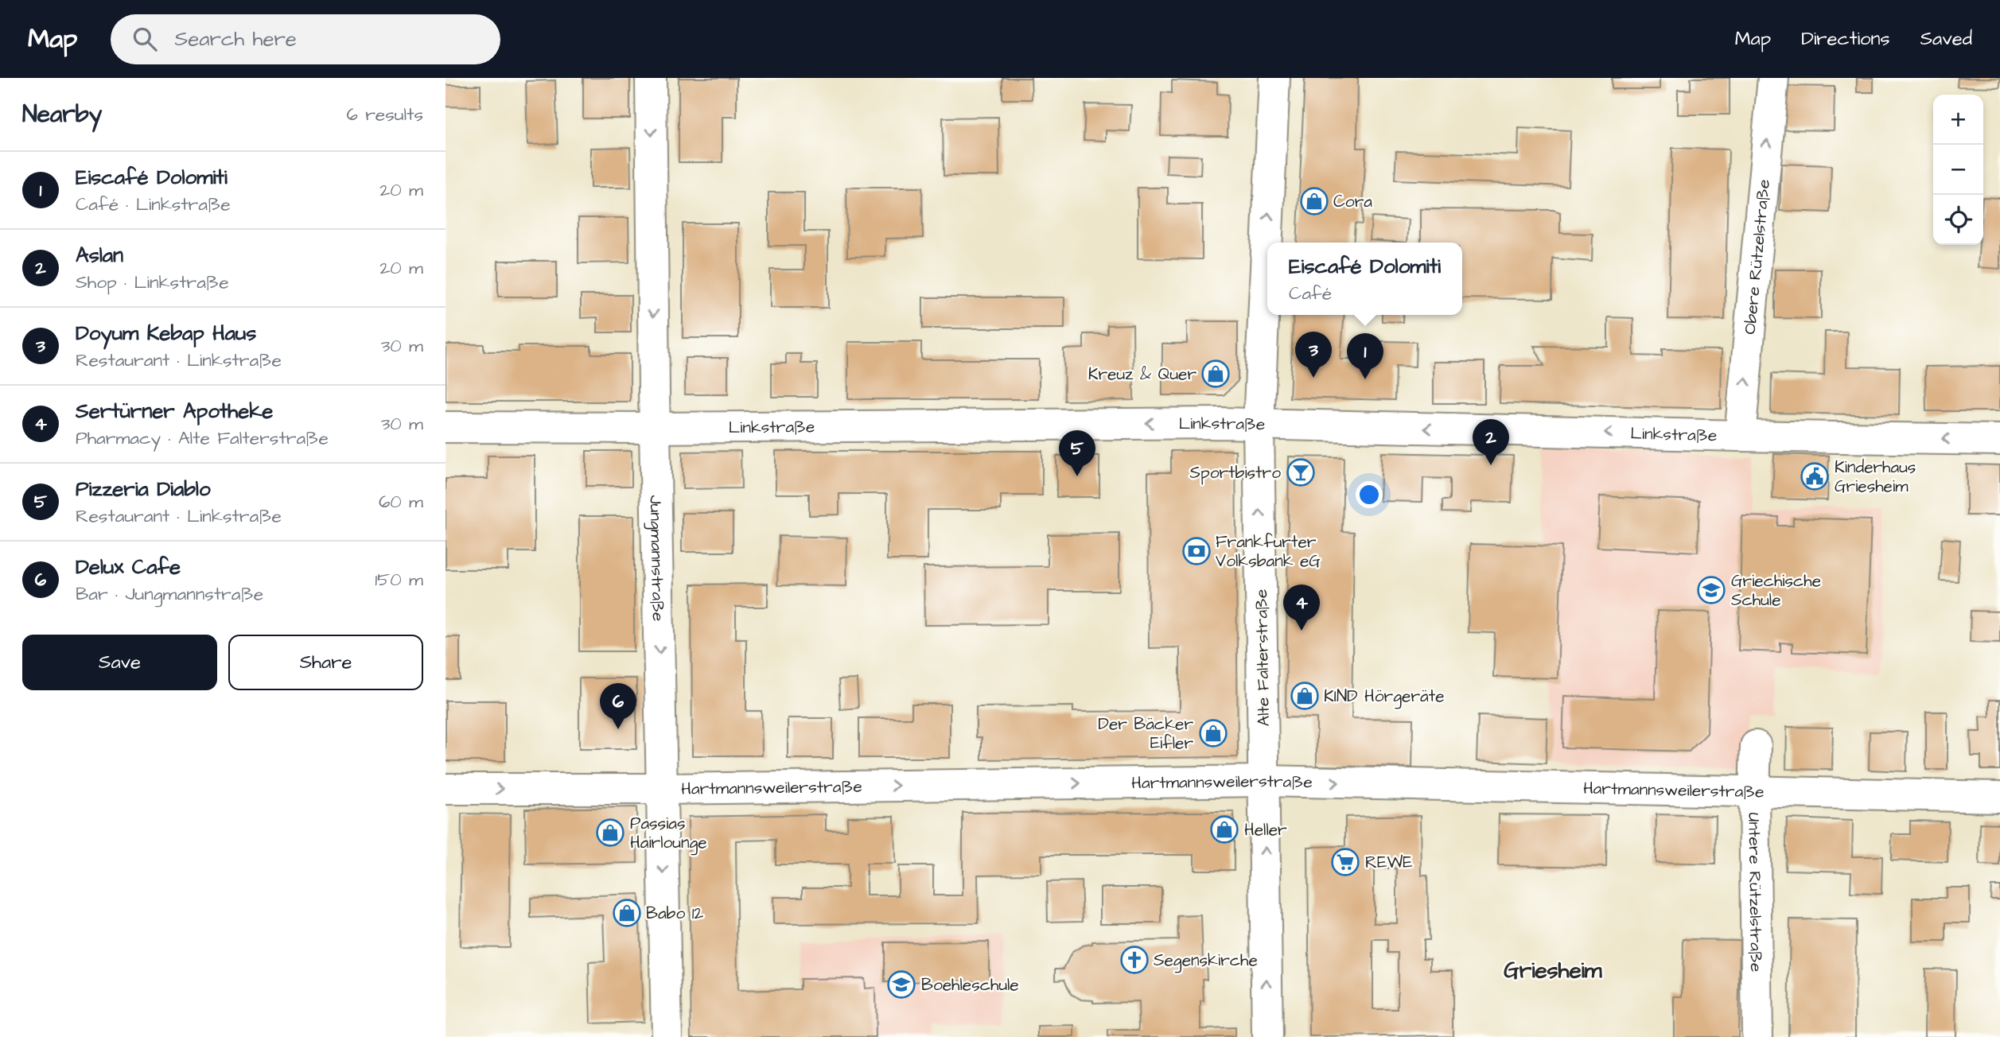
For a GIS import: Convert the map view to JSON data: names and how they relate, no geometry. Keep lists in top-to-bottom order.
{
  "streets": {
    "street": [
      "Obere Rützelstraße",
      "Linkstraße",
      "Jungmannstraße",
      "Alte Falterstraße",
      "Hartmannsweilerstraße",
      "Untere Rützelstraße"
    ]
  },
  "crossings": [
    ["Obere Rützelstraße", "Linkstraße"],
    ["Linkstraße", "Jungmannstraße"],
    ["Linkstraße", "Alte Falterstraße"],
    ["Jungmannstraße", "Hartmannsweilerstraße"],
    ["Alte Falterstraße", "Hartmannsweilerstraße"],
    ["Hartmannsweilerstraße", "Untere Rützelstraße"]
  ],
  "one_way": [
    "Obere Rützelstraße",
    "Linkstraße",
    "Jungmannstraße",
    "Alte Falterstraße",
    "Hartmannsweilerstraße"
  ],
  "districts": ["Griesheim"],
  "places": {
    "shop": [
      "Cora",
      "Kreuz & Quer",
      "KIND Hörgeräte",
      "Der Bäcker Eifler",
      "Heller",
      "Passias Hairlounge",
      "Babo 12"
    ],
    "bar": ["Sportbistro"],
    "public building": ["Kinderhaus Griesheim"],
    "bank": ["Frankfurter Volksbank eG"],
    "school or university": ["Griechische Schule", "Boehleschule"],
    "supermarket": ["REWE"],
    "church": ["Segenskirche"]
  },
  "page": {
    "header": "Map",
    "search": "Search here",
    "nav": ["Map", "Directions", "Saved"],
    "heading": ["Nearby", "6 results"],
    "map_buttons": ["+", "−"],
    "list": [
      {
        "mark": "1",
        "name": "Eiscafé Dolomiti",
        "note": "Café · Linkstraße",
        "value": "20 m"
      },
      {
        "mark": "2",
        "name": "Aslan",
        "note": "Shop · Linkstraße",
        "value": "20 m"
      },
      {
        "mark": "3",
        "name": "Doyum Kebap Haus",
        "note": "Restaurant · Linkstraße",
        "value": "30 m"
      },
      {
        "mark": "4",
        "name": "Sertürner Apotheke",
        "note": "Pharmacy · Alte Falterstraße",
        "value": "30 m"
      },
      {
        "mark": "5",
        "name": "Pizzeria Diablo",
        "note": "Restaurant · Linkstraße",
        "value": "60 m"
      },
      {
        "mark": "6",
        "name": "Delux Cafe",
        "note": "Bar · Jungmannstraße",
        "value": "150 m"
      }
    ],
    "popup": ["Eiscafé Dolomiti", "Café"],
    "pins": [
      "3",
      "1",
      "2",
      "5",
      "4",
      "6"
    ],
    "buttons": ["Save", "Share"]
  }
}
